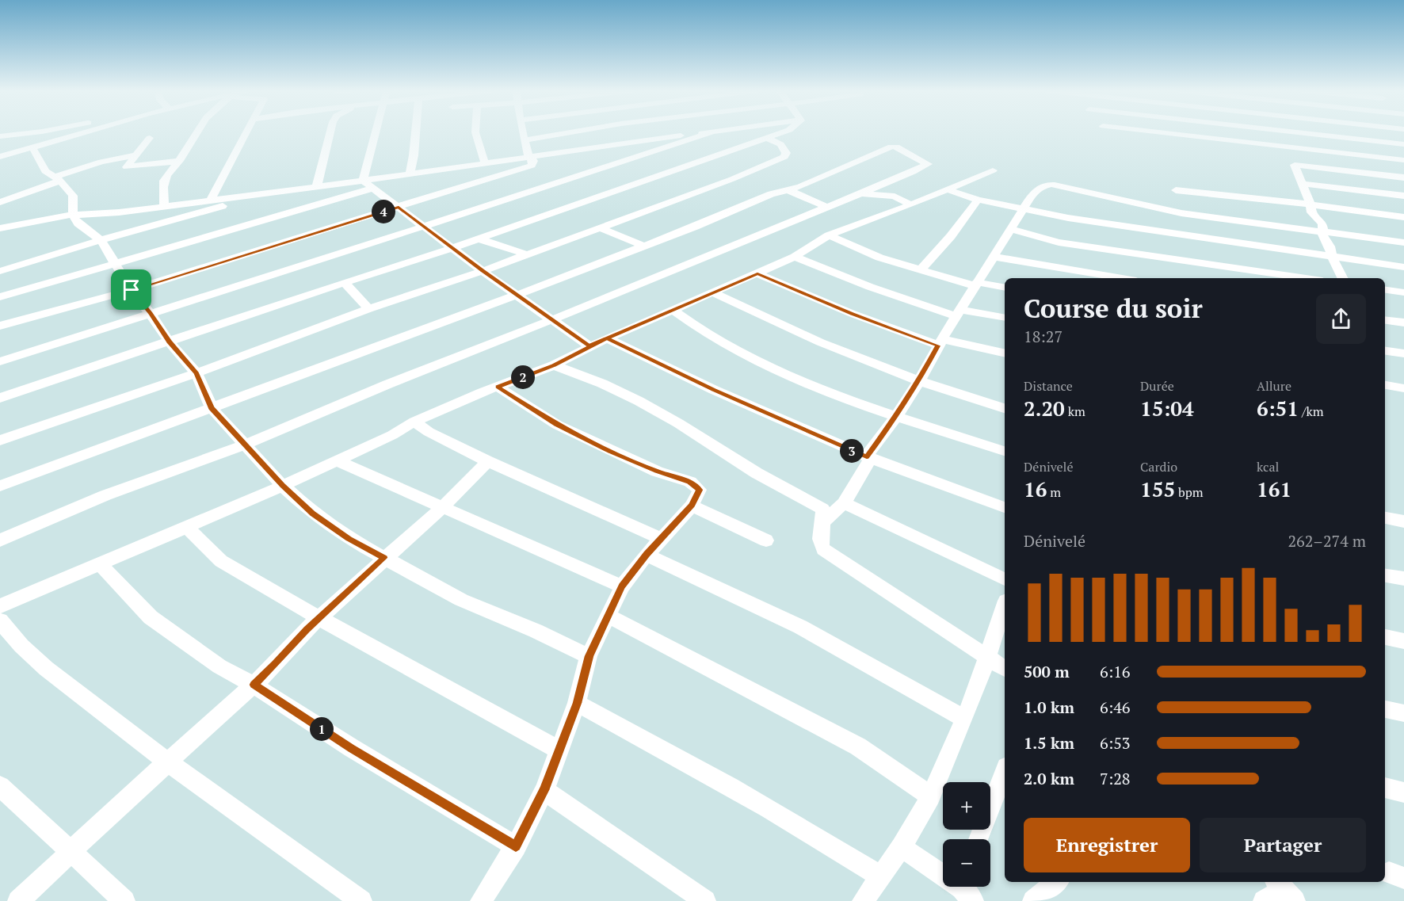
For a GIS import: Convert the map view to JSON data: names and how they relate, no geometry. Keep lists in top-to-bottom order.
{
  "page": {
    "pins": [
      "4",
      "2",
      "3",
      "1"
    ],
    "heading": ["Course du soir", "18:27"],
    "stats": [
      ["Distance", "2.20 km"],
      ["Durée", "15:04"],
      ["Allure", "6:51 /km"],
      ["Dénivelé", "16 m"],
      ["Cardio", "155 bpm"],
      ["kcal", "161"]
    ],
    "chart": ["Dénivelé", "262–274 m"],
    "list": [
      {
        "name": "500 m",
        "note": "6:16"
      },
      {
        "name": "1.0 km",
        "note": "6:46"
      },
      {
        "name": "1.5 km",
        "note": "6:53"
      },
      {
        "name": "2.0 km",
        "note": "7:28"
      }
    ],
    "map_buttons": ["+", "−"],
    "buttons": ["Enregistrer", "Partager"]
  }
}
